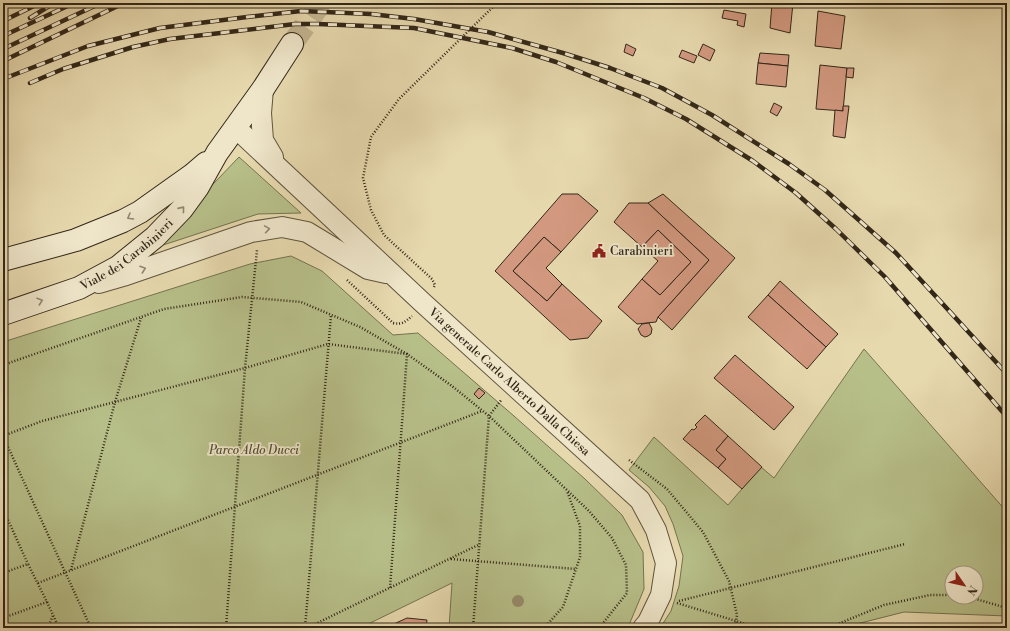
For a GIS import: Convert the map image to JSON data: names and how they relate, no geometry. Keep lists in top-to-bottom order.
{
  "streets": {
    "main road": ["Viale dei Carabinieri"],
    "street": ["Via generale Carlo Alberto Dalla Chiesa"]
  },
  "crossings": [
    ["Viale dei Carabinieri", "Via generale Carlo Alberto Dalla Chiesa"]
  ],
  "parks": ["Parco Aldo Ducci"],
  "places": {
    "public building": ["Carabinieri"]
  },
  "north": "bottom right"
}
